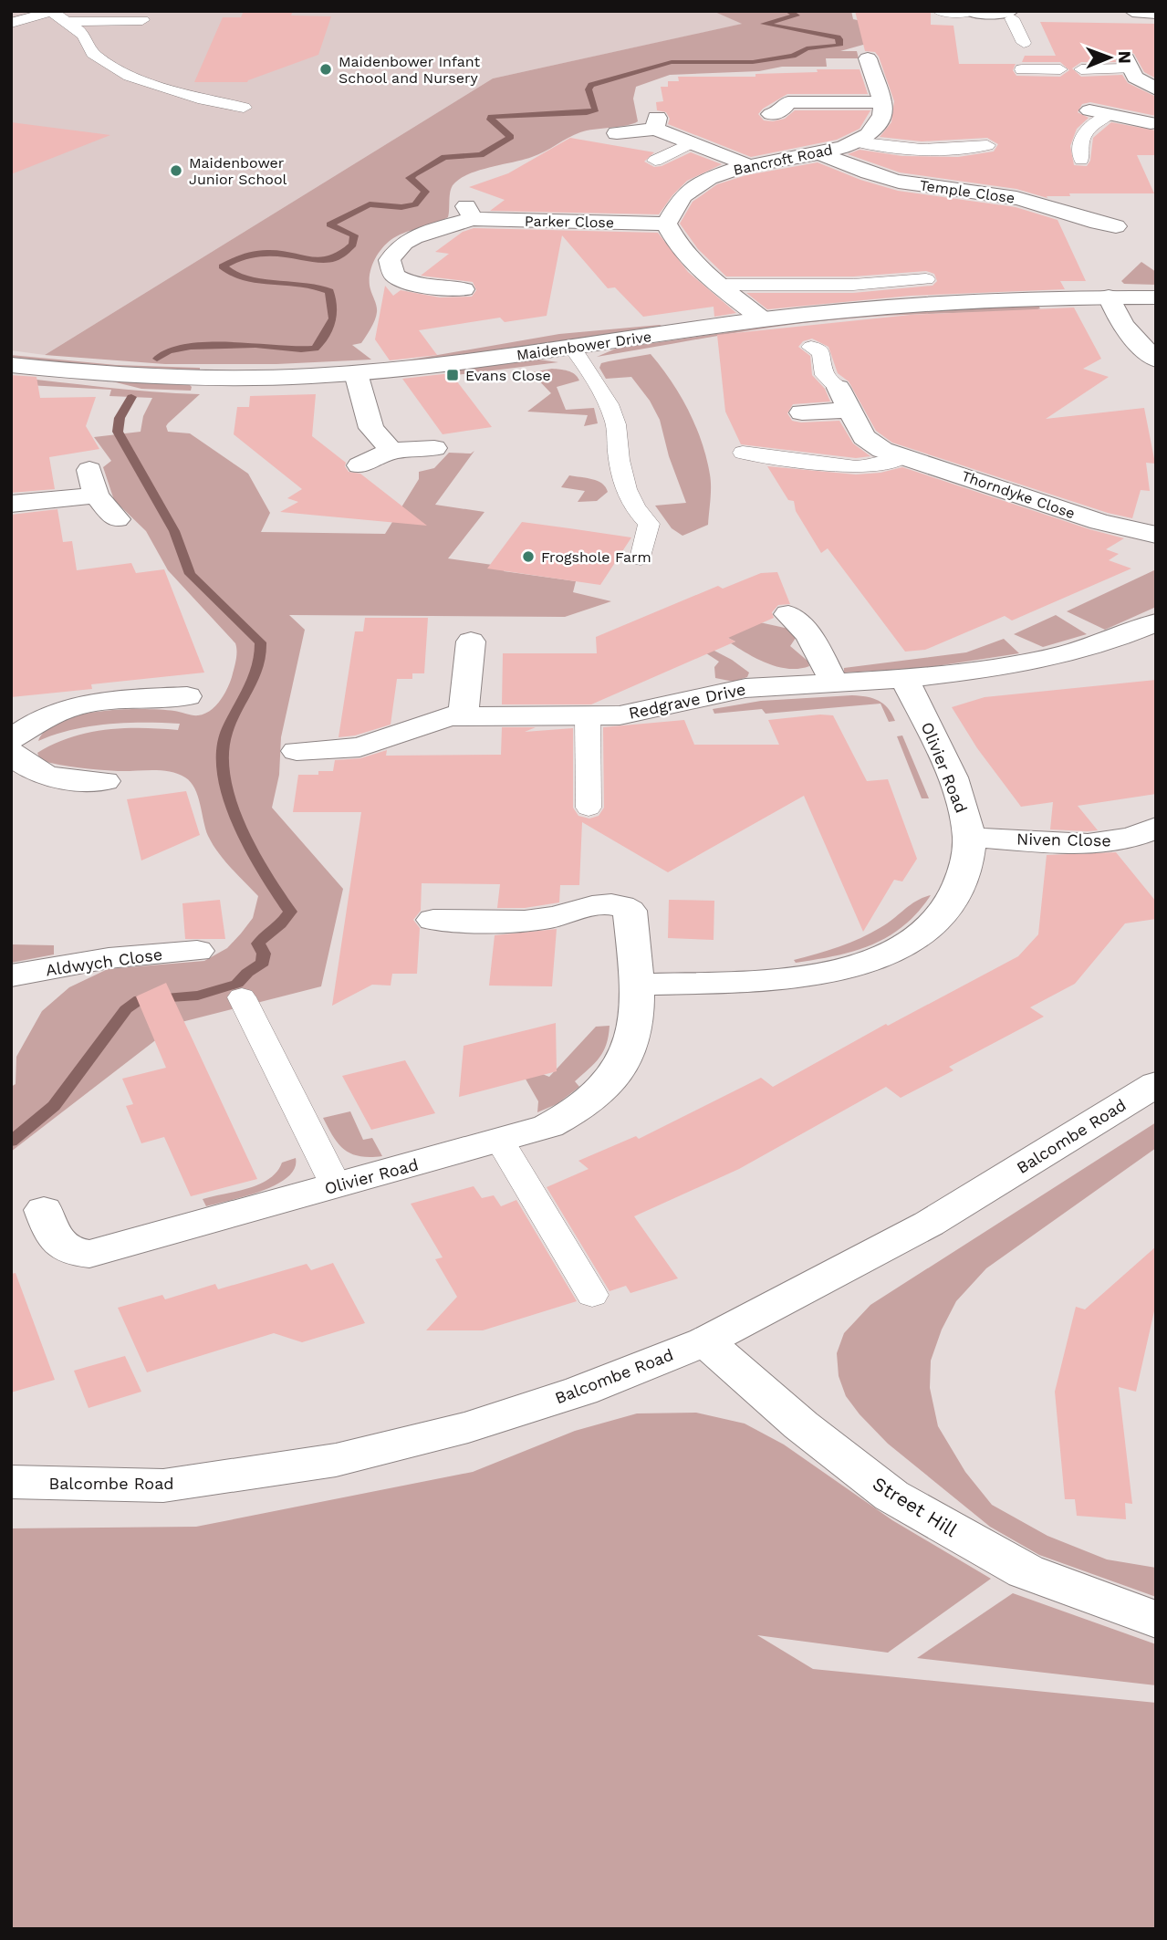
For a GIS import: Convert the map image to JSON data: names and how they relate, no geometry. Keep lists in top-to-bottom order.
{
  "streets": {
    "street": [
      "Bancroft Road",
      "Temple Close",
      "Parker Close",
      "Maidenbower Drive",
      "Thorndyke Close",
      "Redgrave Drive",
      "Olivier Road",
      "Niven Close",
      "Aldwych Close",
      "Balcombe Road",
      "Street Hill"
    ]
  },
  "crossings": [
    ["Bancroft Road", "Temple Close"],
    ["Bancroft Road", "Parker Close"],
    ["Redgrave Drive", "Olivier Road"],
    ["Olivier Road", "Niven Close"],
    ["Balcombe Road", "Street Hill"]
  ],
  "places": {
    "other": ["Maidenbower Infant School and Nursery", "Maidenbower Junior School", "Frogshole Farm"],
    "transit": ["Evans Close"]
  },
  "north": "right"
}
